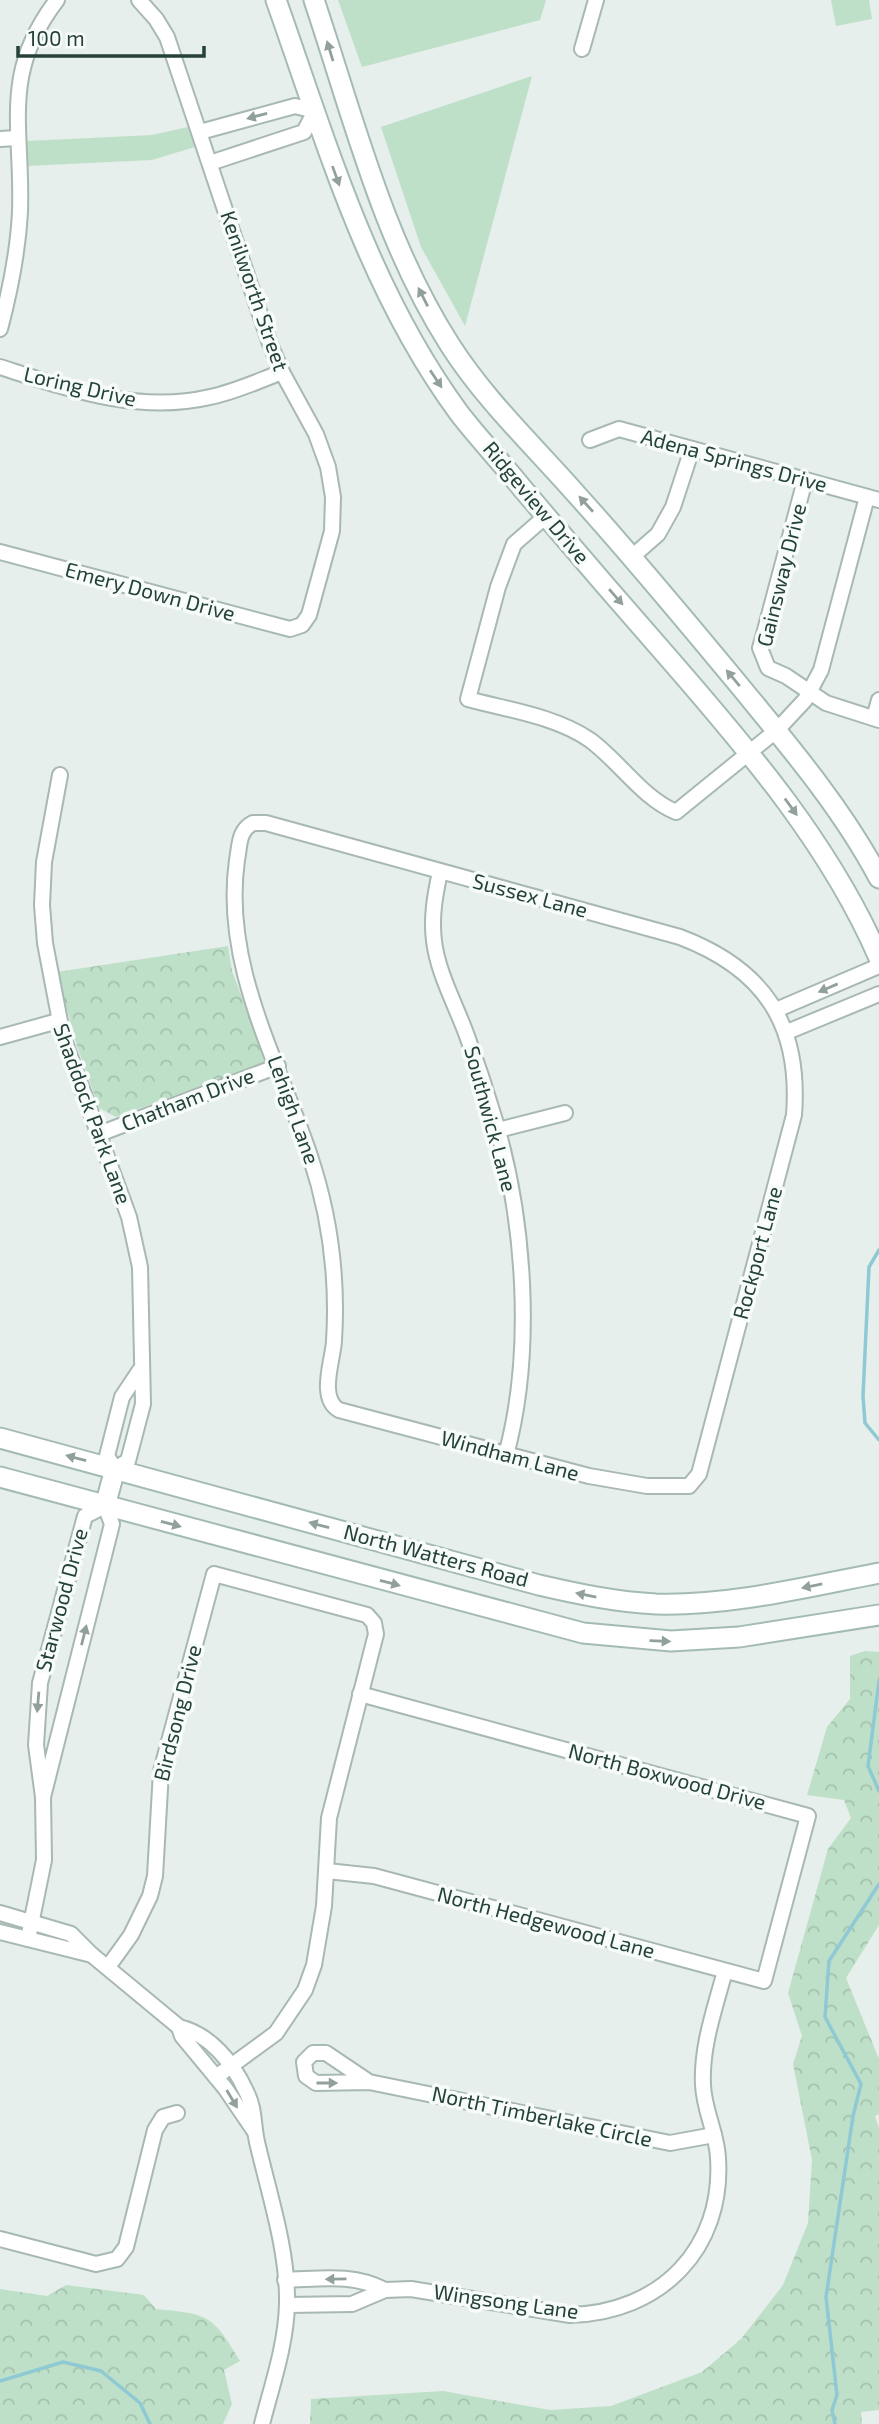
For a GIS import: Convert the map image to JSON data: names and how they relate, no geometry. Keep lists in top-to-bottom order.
{
  "streets": {
    "main road": ["Ridgeview Drive", "North Watters Road"],
    "street": [
      "Kenilworth Street",
      "Loring Drive",
      "Adena Springs Drive",
      "Gainsway Drive",
      "Emery Down Drive",
      "Sussex Lane",
      "Chatham Drive",
      "Lehigh Lane",
      "Shaddock Park Lane",
      "Southwick Lane",
      "Rockport Lane",
      "Windham Lane",
      "Starwood Drive",
      "Birdsong Drive",
      "North Boxwood Drive",
      "North Hedgewood Lane",
      "North Timberlake Circle",
      "Wingsong Lane"
    ]
  },
  "crossings": [
    ["Kenilworth Street", "Loring Drive"],
    ["Kenilworth Street", "Emery Down Drive"],
    ["Adena Springs Drive", "Gainsway Drive"],
    ["Sussex Lane", "Lehigh Lane"],
    ["Sussex Lane", "Southwick Lane"],
    ["Sussex Lane", "Rockport Lane"],
    ["Chatham Drive", "Lehigh Lane"],
    ["Chatham Drive", "Shaddock Park Lane"],
    ["Lehigh Lane", "Windham Lane"],
    ["Shaddock Park Lane", "North Watters Road"],
    ["Southwick Lane", "Windham Lane"],
    ["Rockport Lane", "Windham Lane"],
    ["North Watters Road", "Starwood Drive"],
    ["Birdsong Drive", "North Boxwood Drive"],
    ["North Boxwood Drive", "North Hedgewood Lane"],
    ["North Hedgewood Lane", "Wingsong Lane"],
    ["North Timberlake Circle", "Wingsong Lane"]
  ],
  "scale_bar": "100 m"
}
